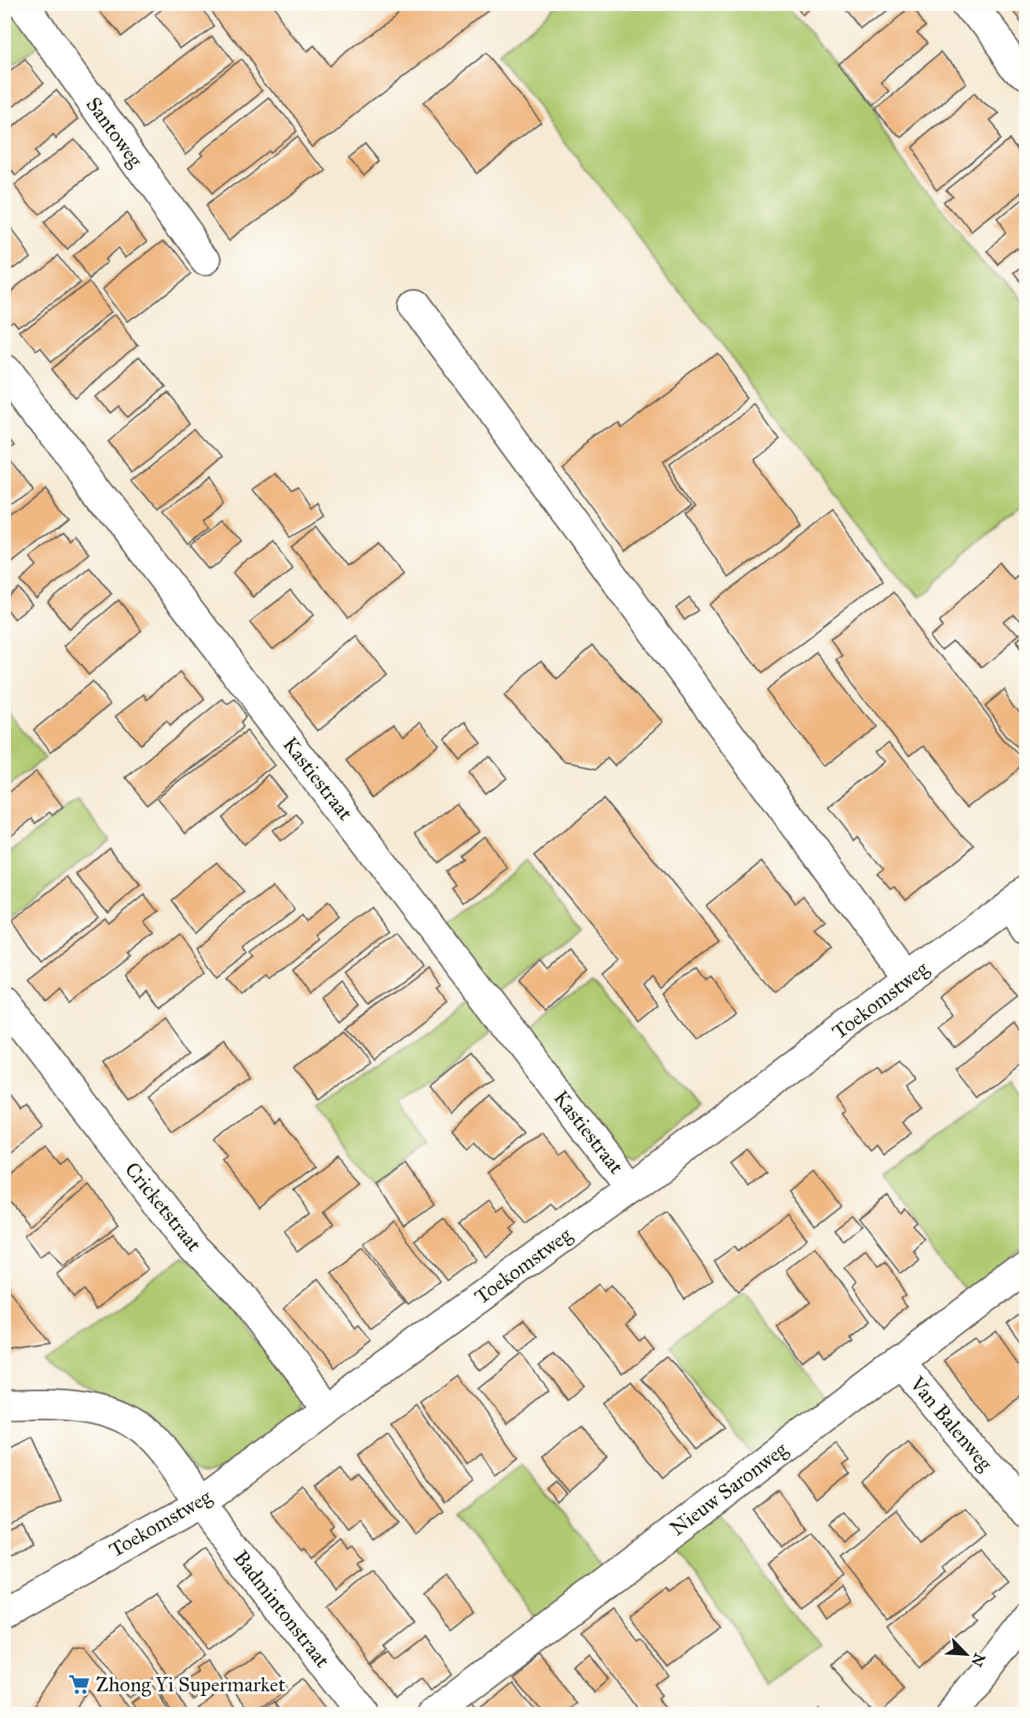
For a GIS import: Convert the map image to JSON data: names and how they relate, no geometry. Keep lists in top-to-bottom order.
{
  "streets": {
    "street": [
      "Santoweg",
      "Kastiestraat",
      "Toekomstweg",
      "Cricketstraat",
      "Van Balenweg",
      "Nieuw Saronweg",
      "Badmintonstraat"
    ]
  },
  "crossings": [
    ["Kastiestraat", "Toekomstweg"],
    ["Toekomstweg", "Cricketstraat"],
    ["Toekomstweg", "Badmintonstraat"],
    ["Van Balenweg", "Nieuw Saronweg"]
  ],
  "places": {
    "supermarket": ["Zhong Yi Supermarket"]
  },
  "north": "bottom right"
}
